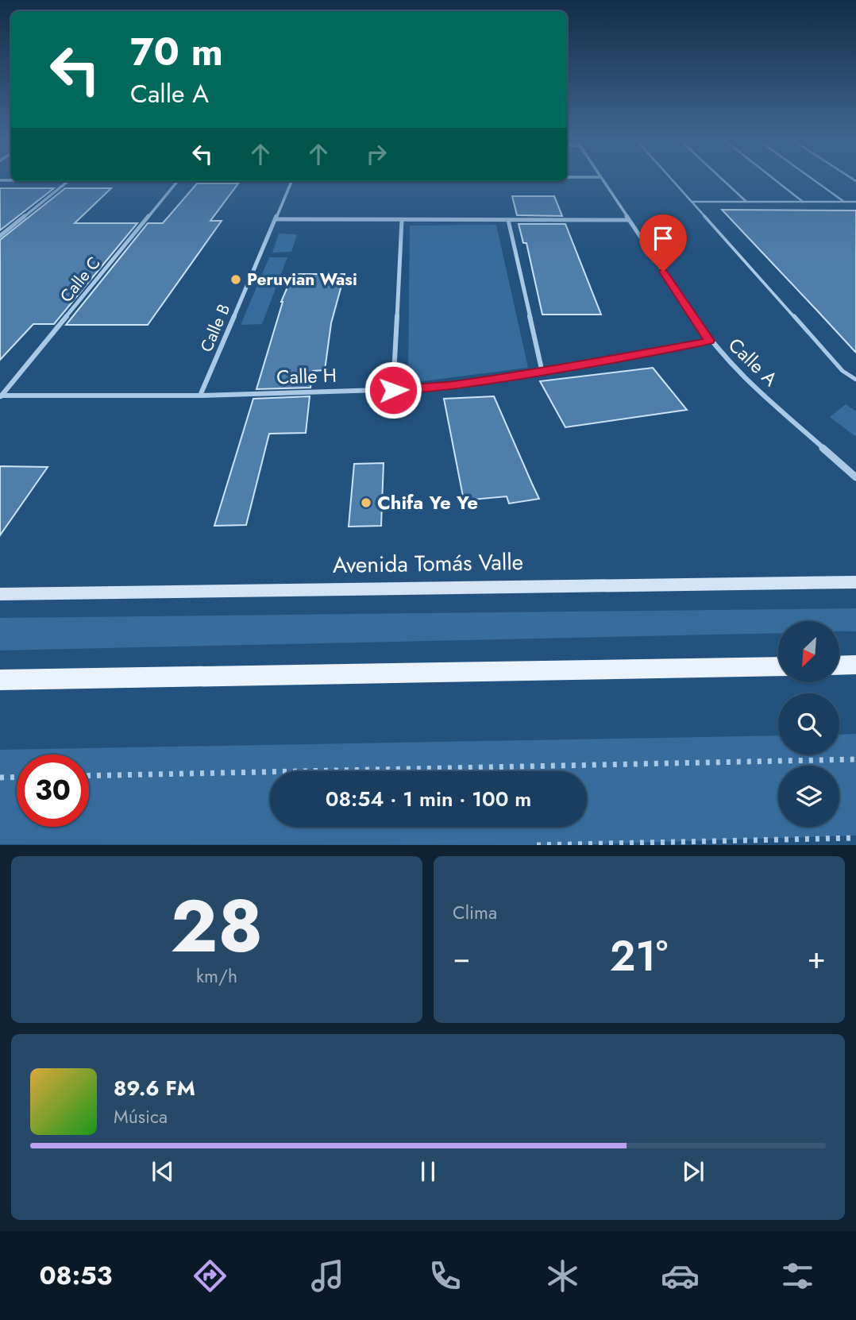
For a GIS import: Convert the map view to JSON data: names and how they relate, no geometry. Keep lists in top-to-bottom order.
{
  "streets": {
    "main road": ["Avenida Tomás Valle"],
    "street": [
      "Calle C",
      "Calle B",
      "Calle A",
      "Calle H"
    ]
  },
  "crossings": [
    ["Calle C", "Calle H"],
    ["Calle B", "Calle H"],
    ["Calle A", "Calle H"]
  ],
  "places": ["Peruvian Wasi", "Chifa Ye Ye"],
  "north": "bottom left",
  "page": {
    "turn": ["70 m", "Calle A"],
    "limit": "30",
    "trip": "08:54 · 1 min · 100 m",
    "tile": [
      ["28", "km/h"],
      "Clima"
    ],
    "heat": ["−", "21°", "+"],
    "song": ["89.6 FM", "Música"],
    "tabs": "08:53"
  }
}
